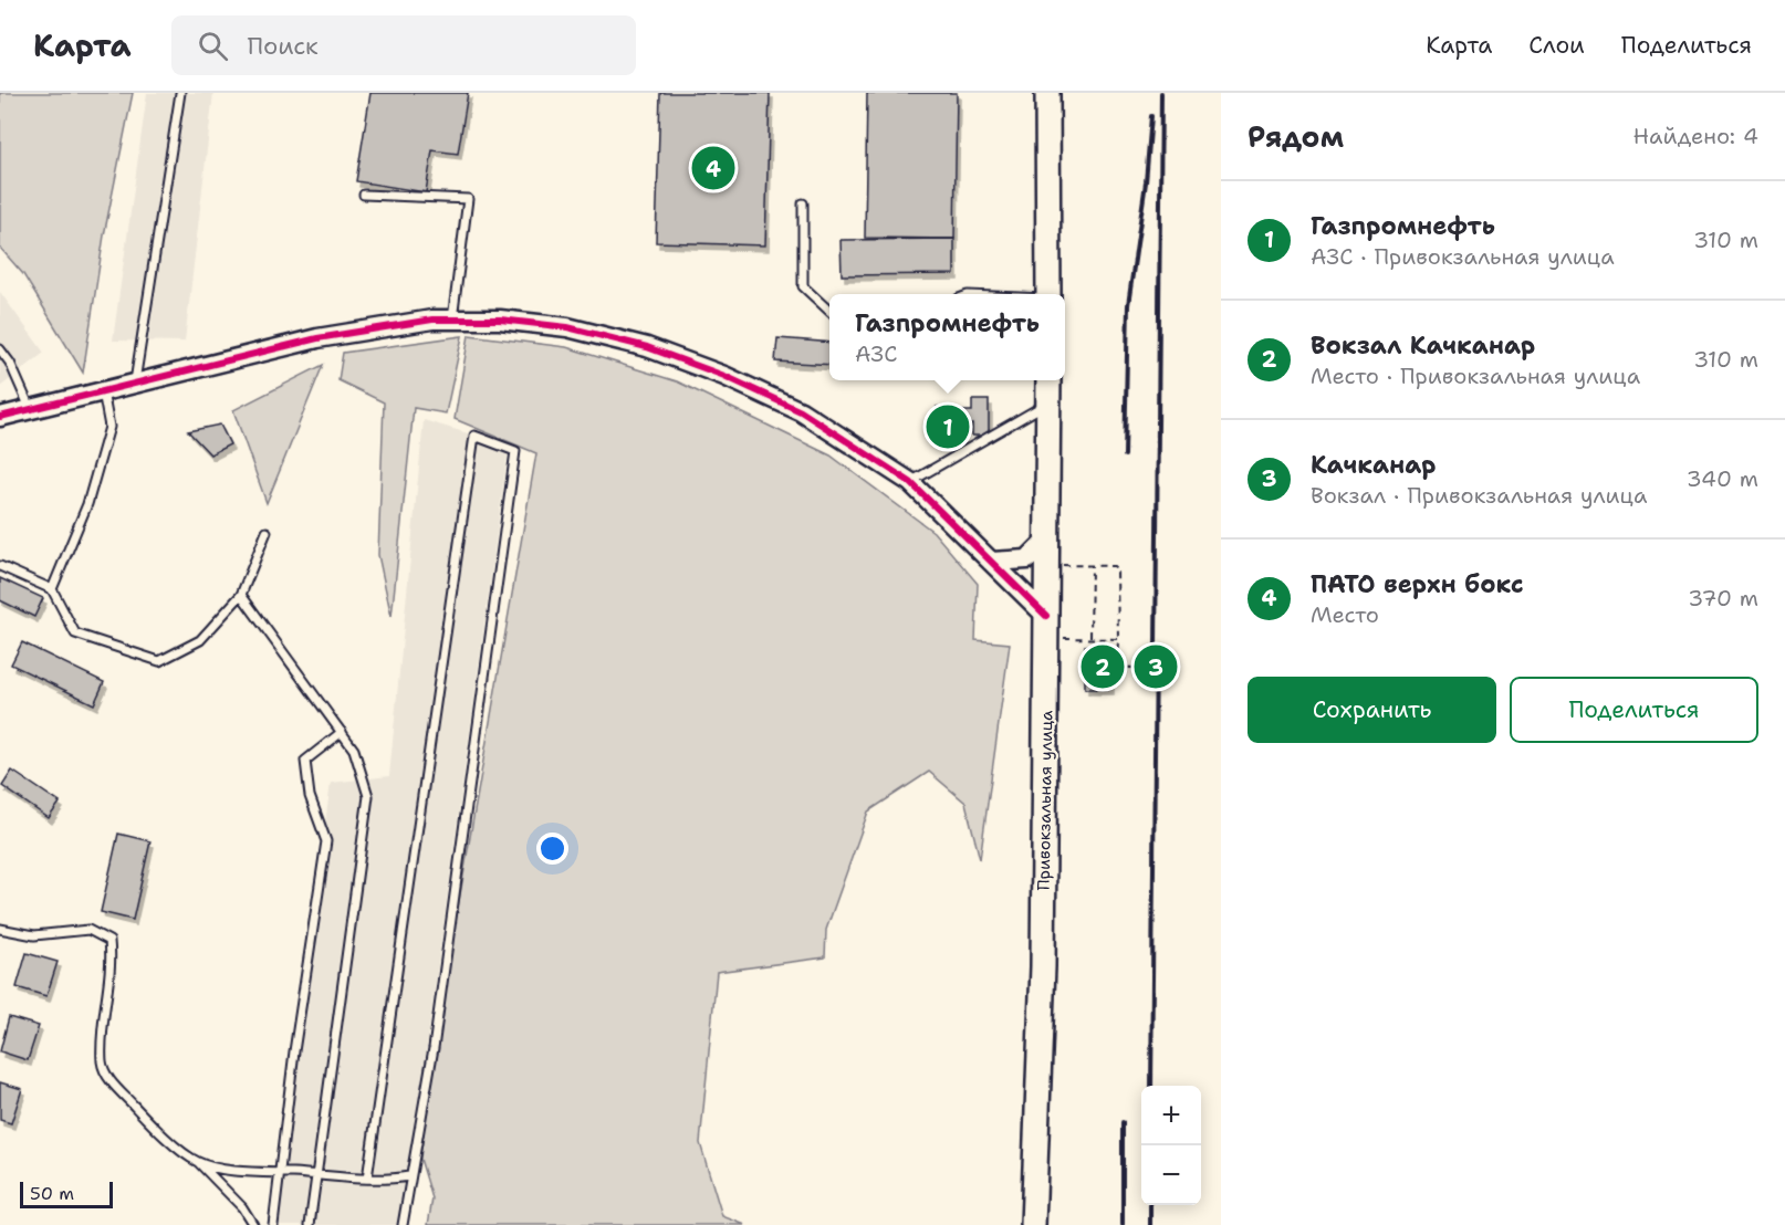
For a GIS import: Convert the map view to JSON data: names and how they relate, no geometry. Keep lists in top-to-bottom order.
{
  "streets": {
    "main road": ["Привокзальная улица"]
  },
  "scale_bar": "50 m",
  "page": {
    "header": "Карта",
    "search": "Поиск",
    "nav": ["Карта", "Слои", "Поделиться"],
    "heading": ["Рядом", "Найдено: 4"],
    "pins": [
      "4",
      "1",
      "2",
      "3"
    ],
    "list": [
      {
        "mark": "1",
        "name": "Газпромнефть",
        "note": "АЗС · Привокзальная улица",
        "value": "310 m"
      },
      {
        "mark": "2",
        "name": "Вокзал Качканар",
        "note": "Место · Привокзальная улица",
        "value": "310 m"
      },
      {
        "mark": "3",
        "name": "Качканар",
        "note": "Вокзал · Привокзальная улица",
        "value": "340 m"
      },
      {
        "mark": "4",
        "name": "ПАТО верхн бокс",
        "note": "Место",
        "value": "370 m"
      }
    ],
    "popup": ["Газпромнефть", "АЗС"],
    "buttons": ["Сохранить", "Поделиться"],
    "map_buttons": ["+", "−"],
    "scale": "50 m"
  }
}
